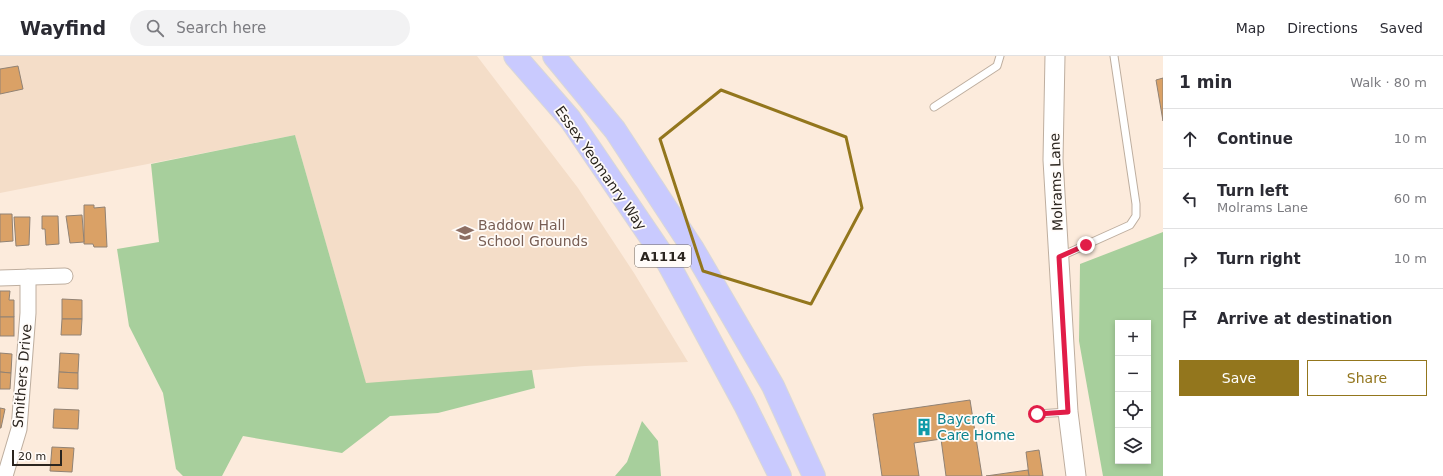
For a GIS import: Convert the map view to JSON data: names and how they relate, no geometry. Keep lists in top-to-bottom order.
{
  "streets": {
    "main road": ["Essex Yeomanry Way", "A1114"],
    "street": ["Molrams Lane", "Smithers Drive"]
  },
  "places": {
    "school or university": ["Baddow Hall School Grounds"],
    "building": ["Baycroft Care Home"]
  },
  "scale_bar": "20 m",
  "page": {
    "header": "Wayfind",
    "search": "Search here",
    "nav": ["Map", "Directions", "Saved"],
    "heading": ["1 min", "Walk · 80 m"],
    "list": [
      ["Continue", "10 m"],
      ["Turn left", "Molrams Lane", "60 m"],
      ["Turn right", "10 m"],
      "Arrive at destination"
    ],
    "map_buttons": ["+", "−"],
    "buttons": ["Save", "Share"],
    "scale": "20 m"
  }
}
